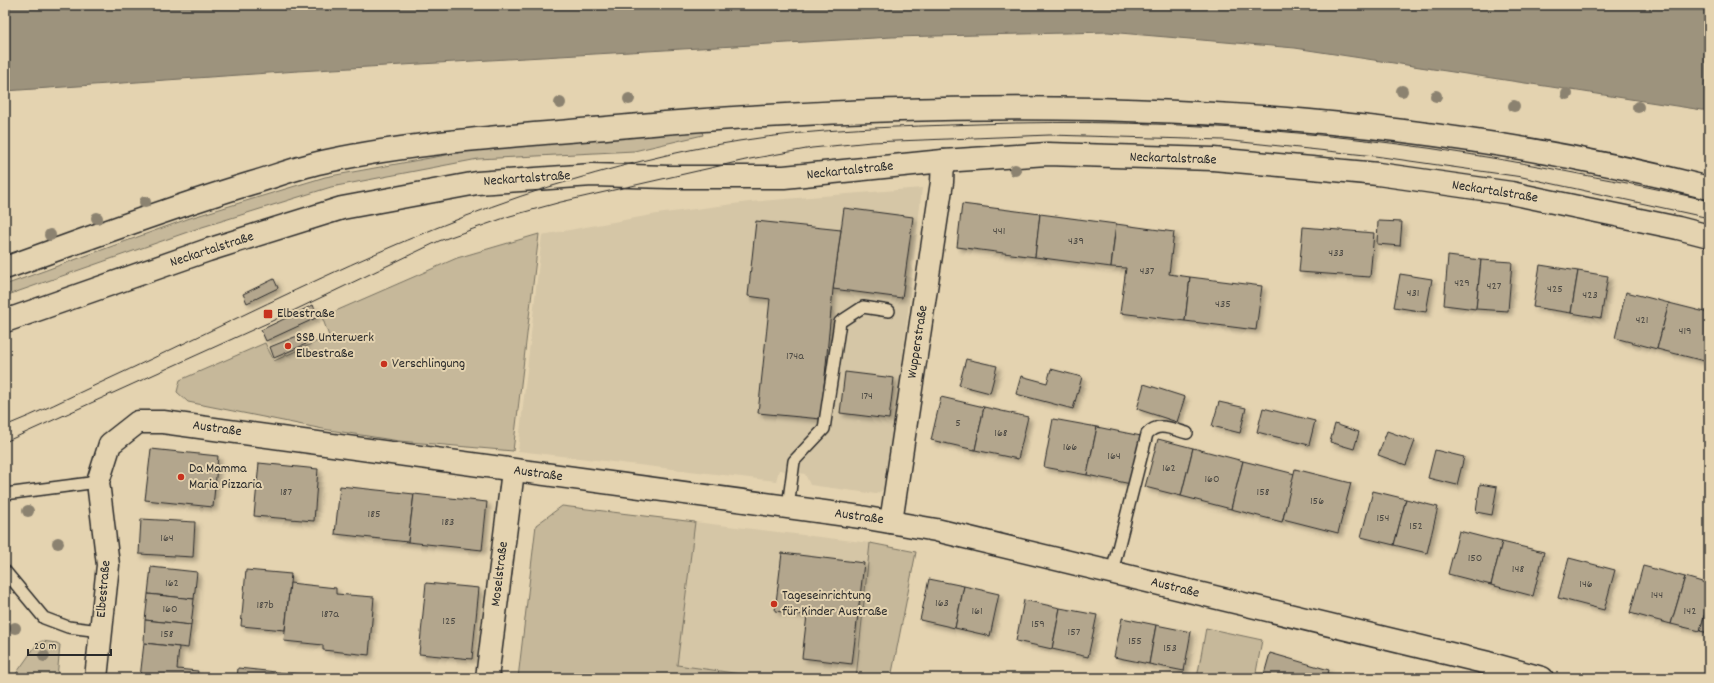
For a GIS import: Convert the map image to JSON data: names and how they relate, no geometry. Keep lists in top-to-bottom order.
{
  "streets": {
    "main road": [
      "Neckartalstraße",
      "Wupperstraße",
      "Austraße",
      "Moselstraße",
      "Elbestraße"
    ]
  },
  "crossings": [
    ["Neckartalstraße", "Wupperstraße"],
    ["Wupperstraße", "Austraße"],
    ["Austraße", "Moselstraße"],
    ["Austraße", "Elbestraße"]
  ],
  "places": {
    "transit": ["Elbestraße"],
    "other": [
      "SSB Unterwerk Elbestraße",
      "Verschlingung",
      "Da Mamma Maria Pizzaria",
      "Tageseinrichtung für Kinder Austraße"
    ]
  },
  "house_numbers": [
    "441",
    "439",
    "433",
    "437",
    "429",
    "427",
    "425",
    "431",
    "423",
    "435",
    "421",
    "419",
    "174a",
    "174",
    "5",
    "168",
    "166",
    "164",
    "162",
    "160",
    "187",
    "158",
    "156",
    "185",
    "154",
    "183",
    "152",
    "164",
    "150",
    "148",
    "162",
    "146",
    "144",
    "163",
    "187b",
    "160",
    "161",
    "142",
    "187a",
    "125",
    "159",
    "157",
    "158",
    "155",
    "153"
  ],
  "scale_bar": "20 m"
}
